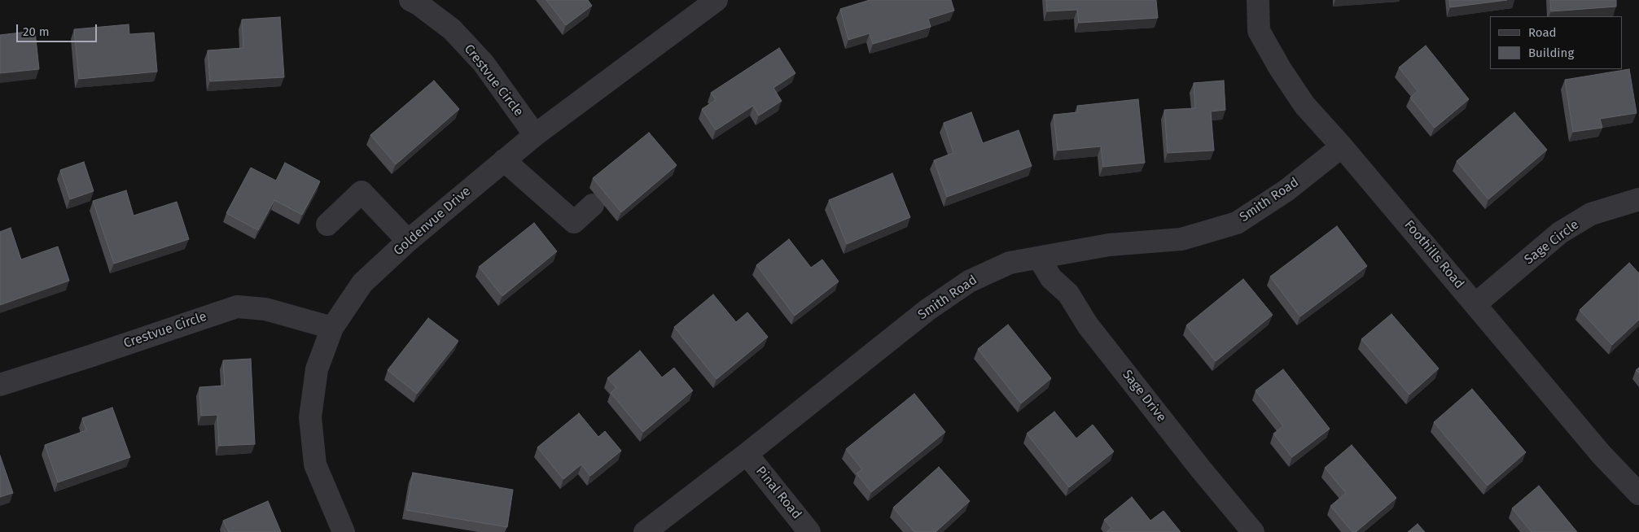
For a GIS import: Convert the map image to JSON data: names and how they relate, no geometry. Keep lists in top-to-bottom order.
{
  "streets": {
    "street": [
      "Crestvue Circle",
      "Smith Road",
      "Goldenvue Drive",
      "Sage Circle",
      "Foothills Road",
      "Sage Drive",
      "Pinal Road"
    ]
  },
  "crossings": [
    ["Crestvue Circle", "Goldenvue Drive"],
    ["Smith Road", "Foothills Road"],
    ["Smith Road", "Sage Drive"],
    ["Smith Road", "Pinal Road"],
    ["Sage Circle", "Foothills Road"]
  ],
  "legend": ["Road", "Building"],
  "scale_bar": "20 m"
}
